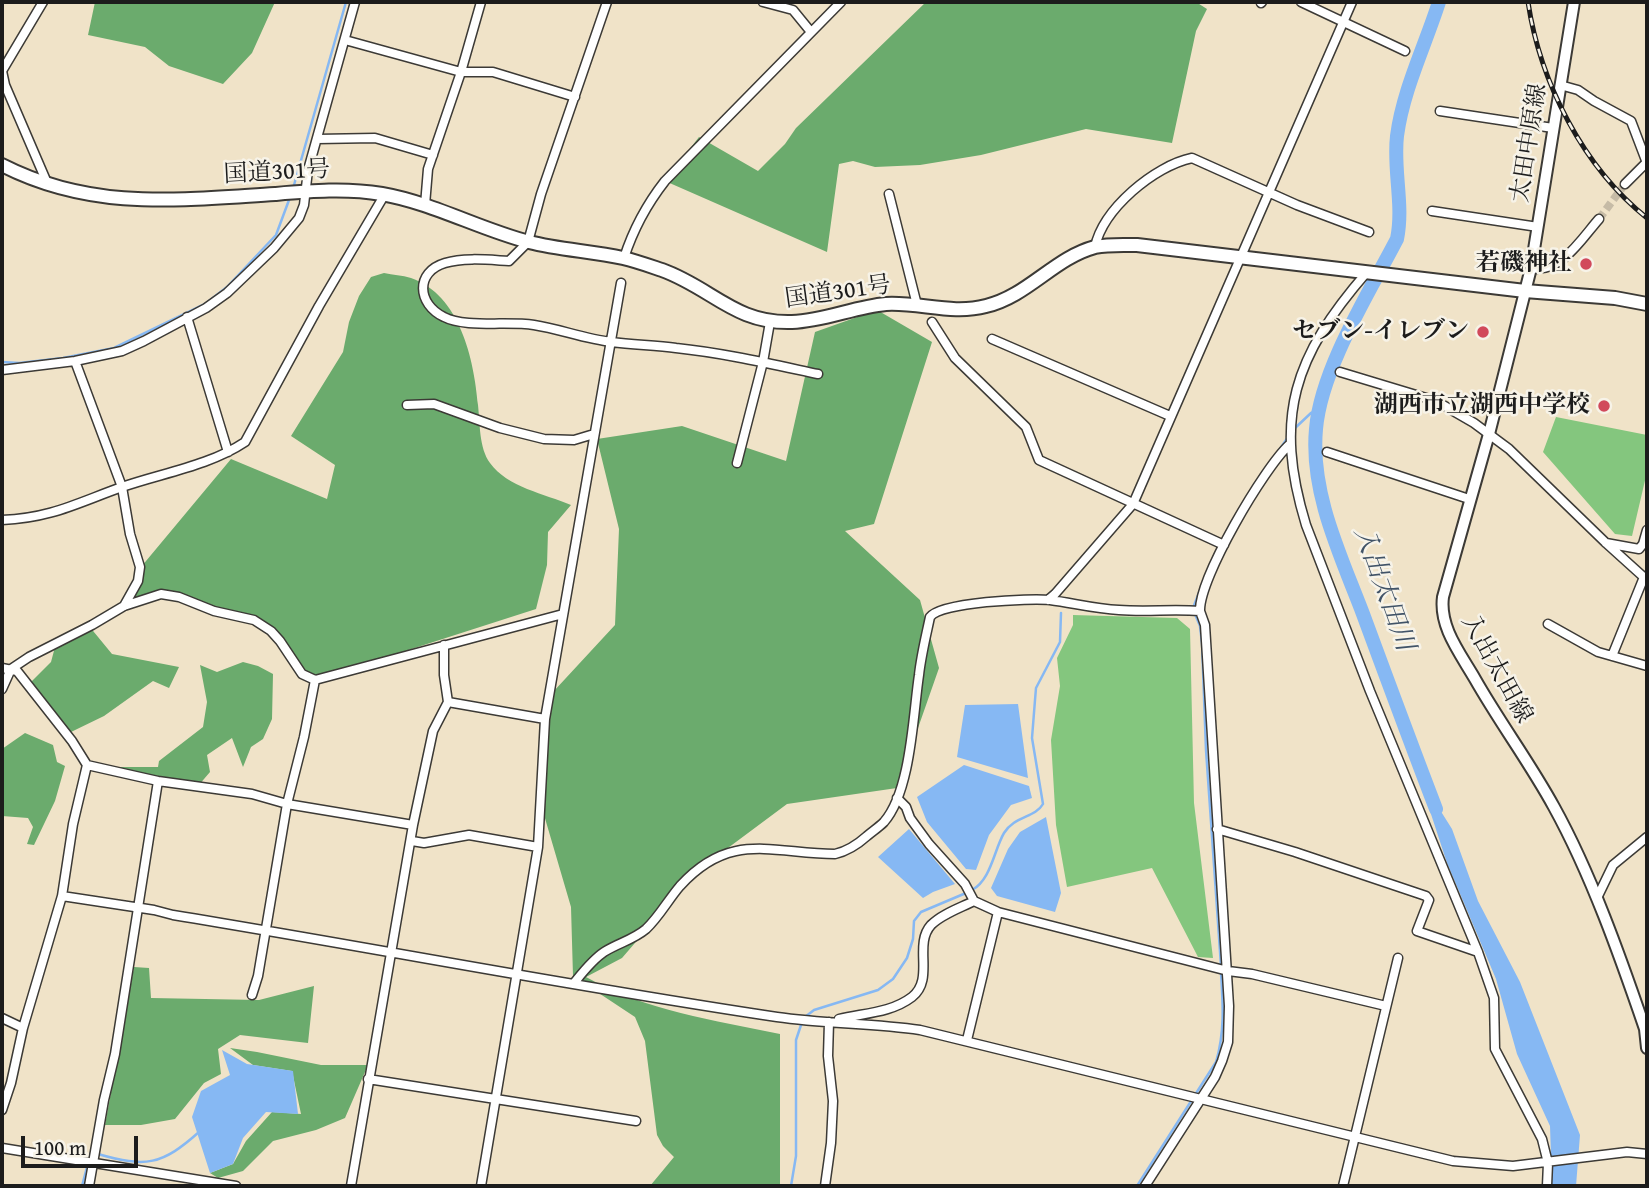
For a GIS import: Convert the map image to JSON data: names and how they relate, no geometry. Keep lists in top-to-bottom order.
{
  "streets": {
    "highway": ["国道301号"],
    "main road": ["太田中原線", "入出太田線"]
  },
  "crossings": [
    ["太田中原線", "国道301号"],
    ["太田中原線", "入出太田線"],
    ["国道301号", "入出太田線"]
  ],
  "water": ["入出太田川"],
  "places": ["若磯神社", "セブン-イレブン", "湖西市立湖西中学校"],
  "scale_bar": "100 m"
}
